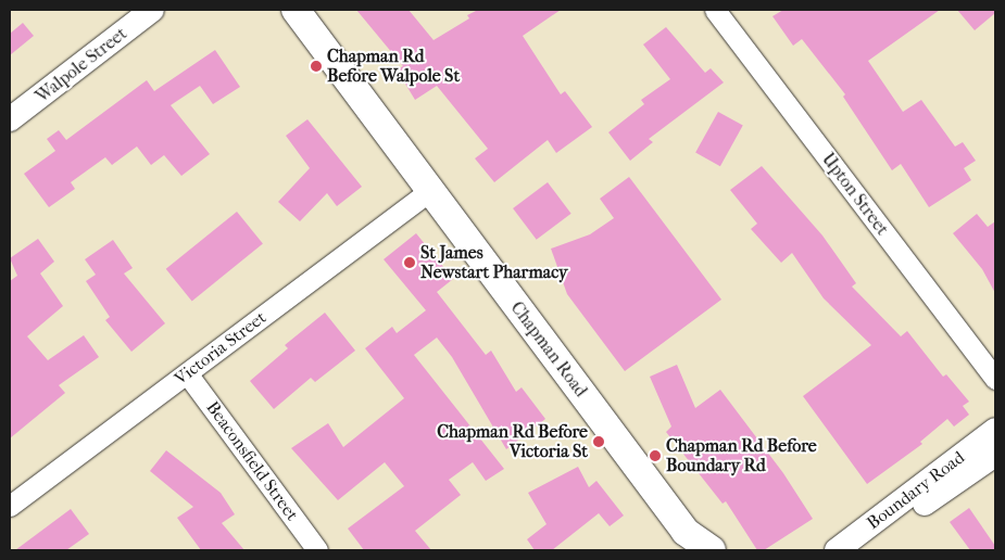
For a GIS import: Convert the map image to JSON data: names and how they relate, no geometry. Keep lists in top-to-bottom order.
{
  "streets": {
    "main road": ["Chapman Road"],
    "street": [
      "Walpole Street",
      "Upton Street",
      "Victoria Street",
      "Beaconsfield Street",
      "Boundary Road"
    ]
  },
  "crossings": [
    ["Victoria Street", "Chapman Road"],
    ["Victoria Street", "Beaconsfield Street"]
  ],
  "places": [
    "Chapman Rd Before Walpole St",
    "St James Newstart Pharmacy",
    "Chapman Rd Before Victoria St",
    "Chapman Rd Before Boundary Rd"
  ]
}
